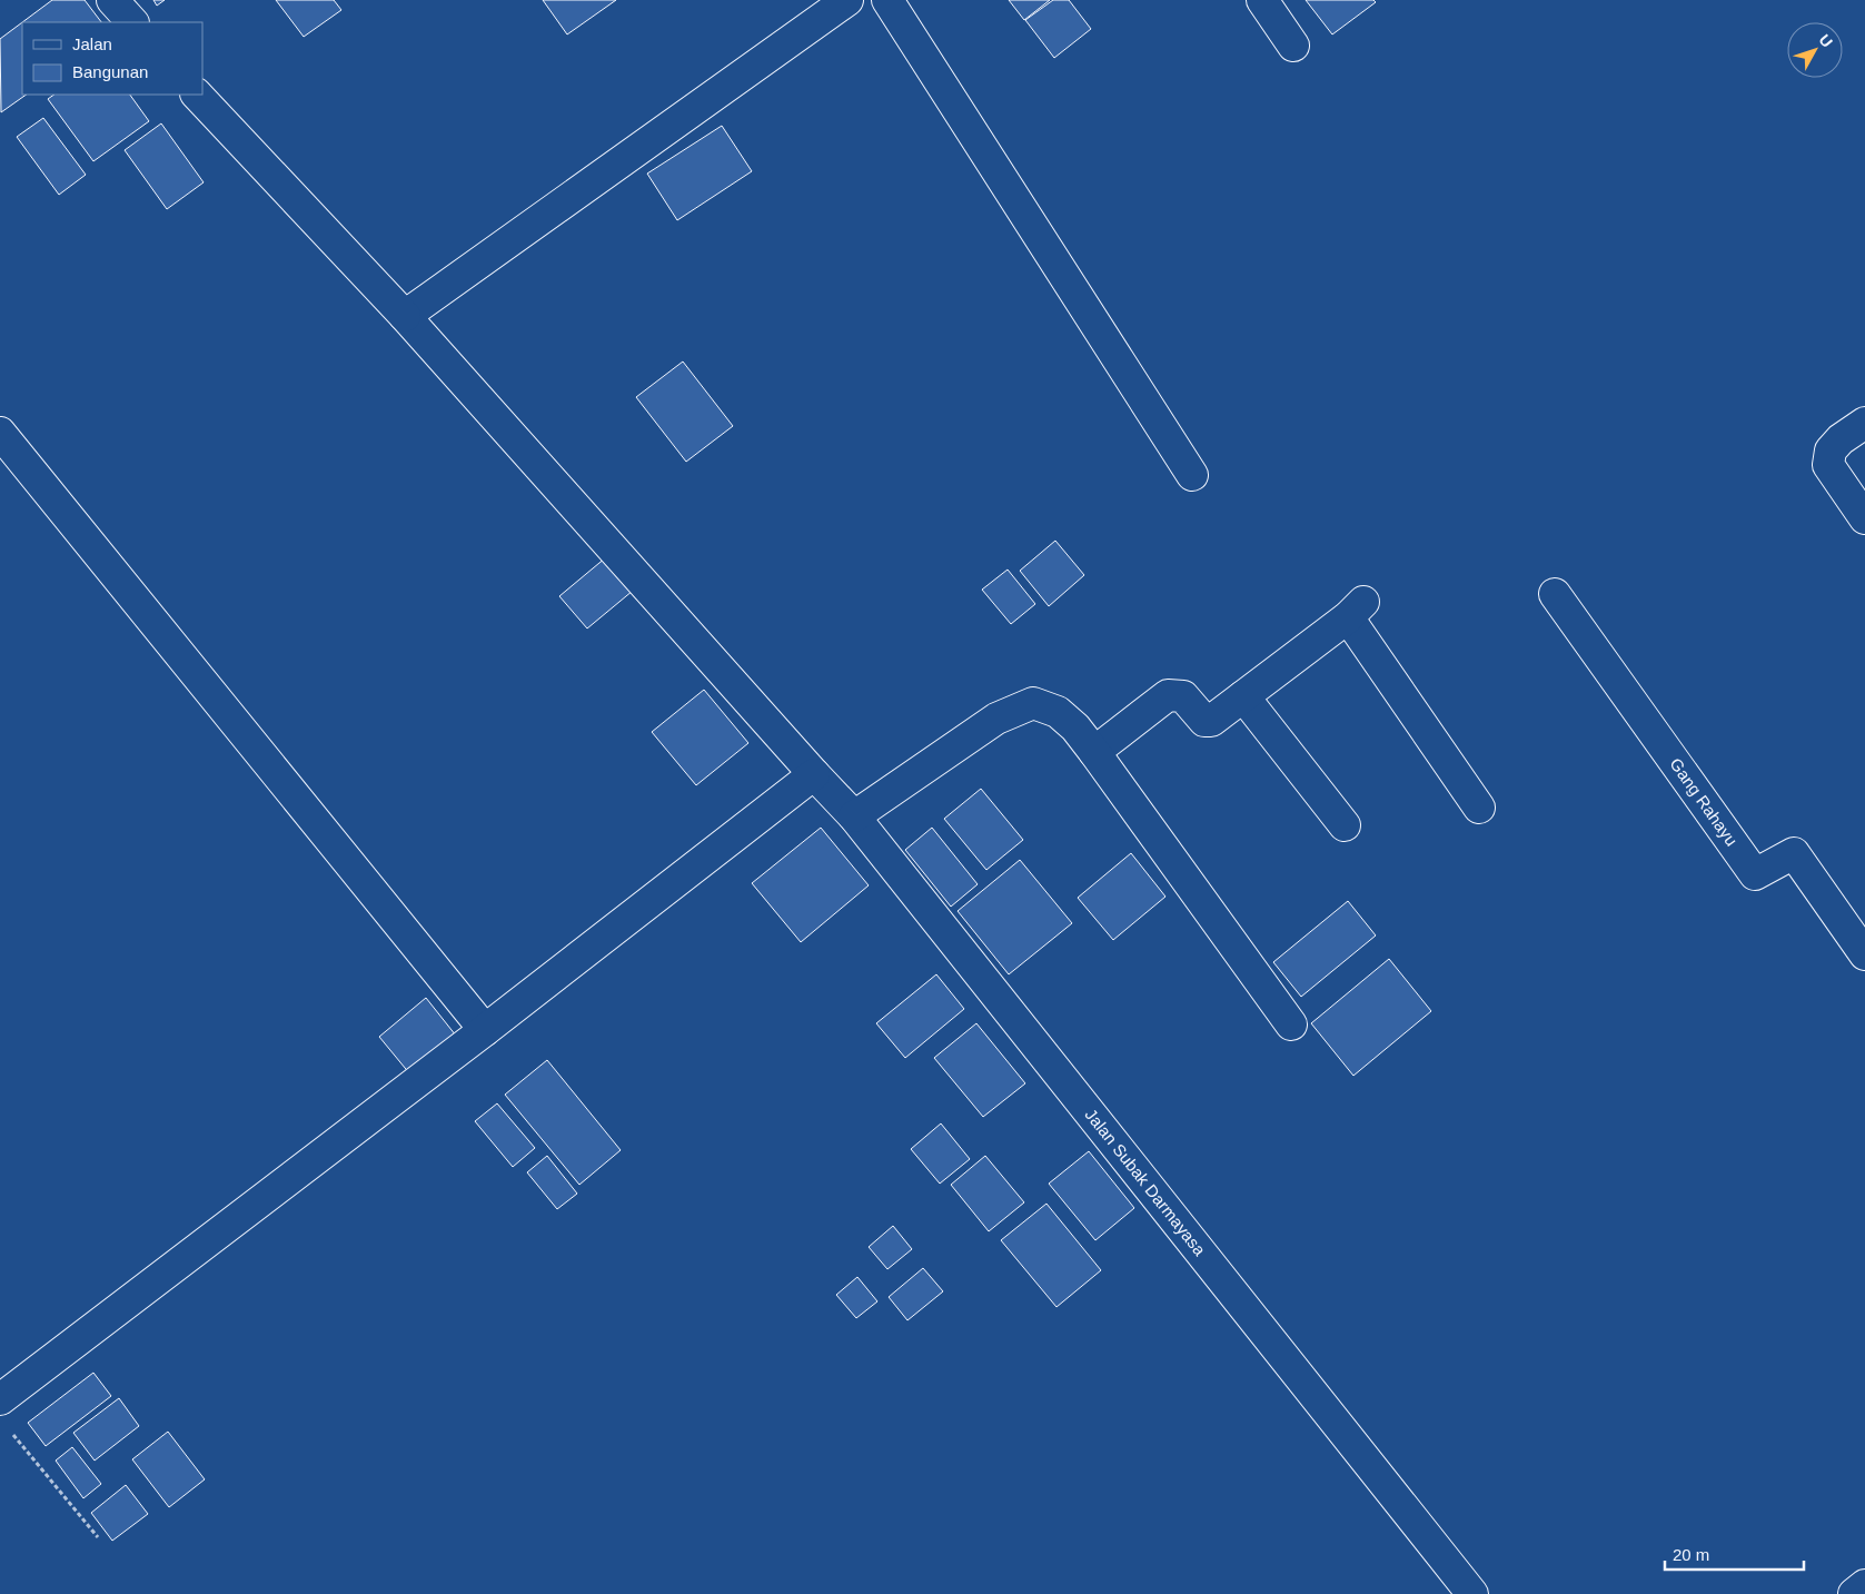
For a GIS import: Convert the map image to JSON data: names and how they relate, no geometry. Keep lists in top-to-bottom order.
{
  "streets": {
    "street": ["Gang Rahayu", "Jalan Subak Darmayasa"]
  },
  "legend": ["Jalan", "Bangunan"],
  "scale_bar": "20 m",
  "north": "top right"
}
